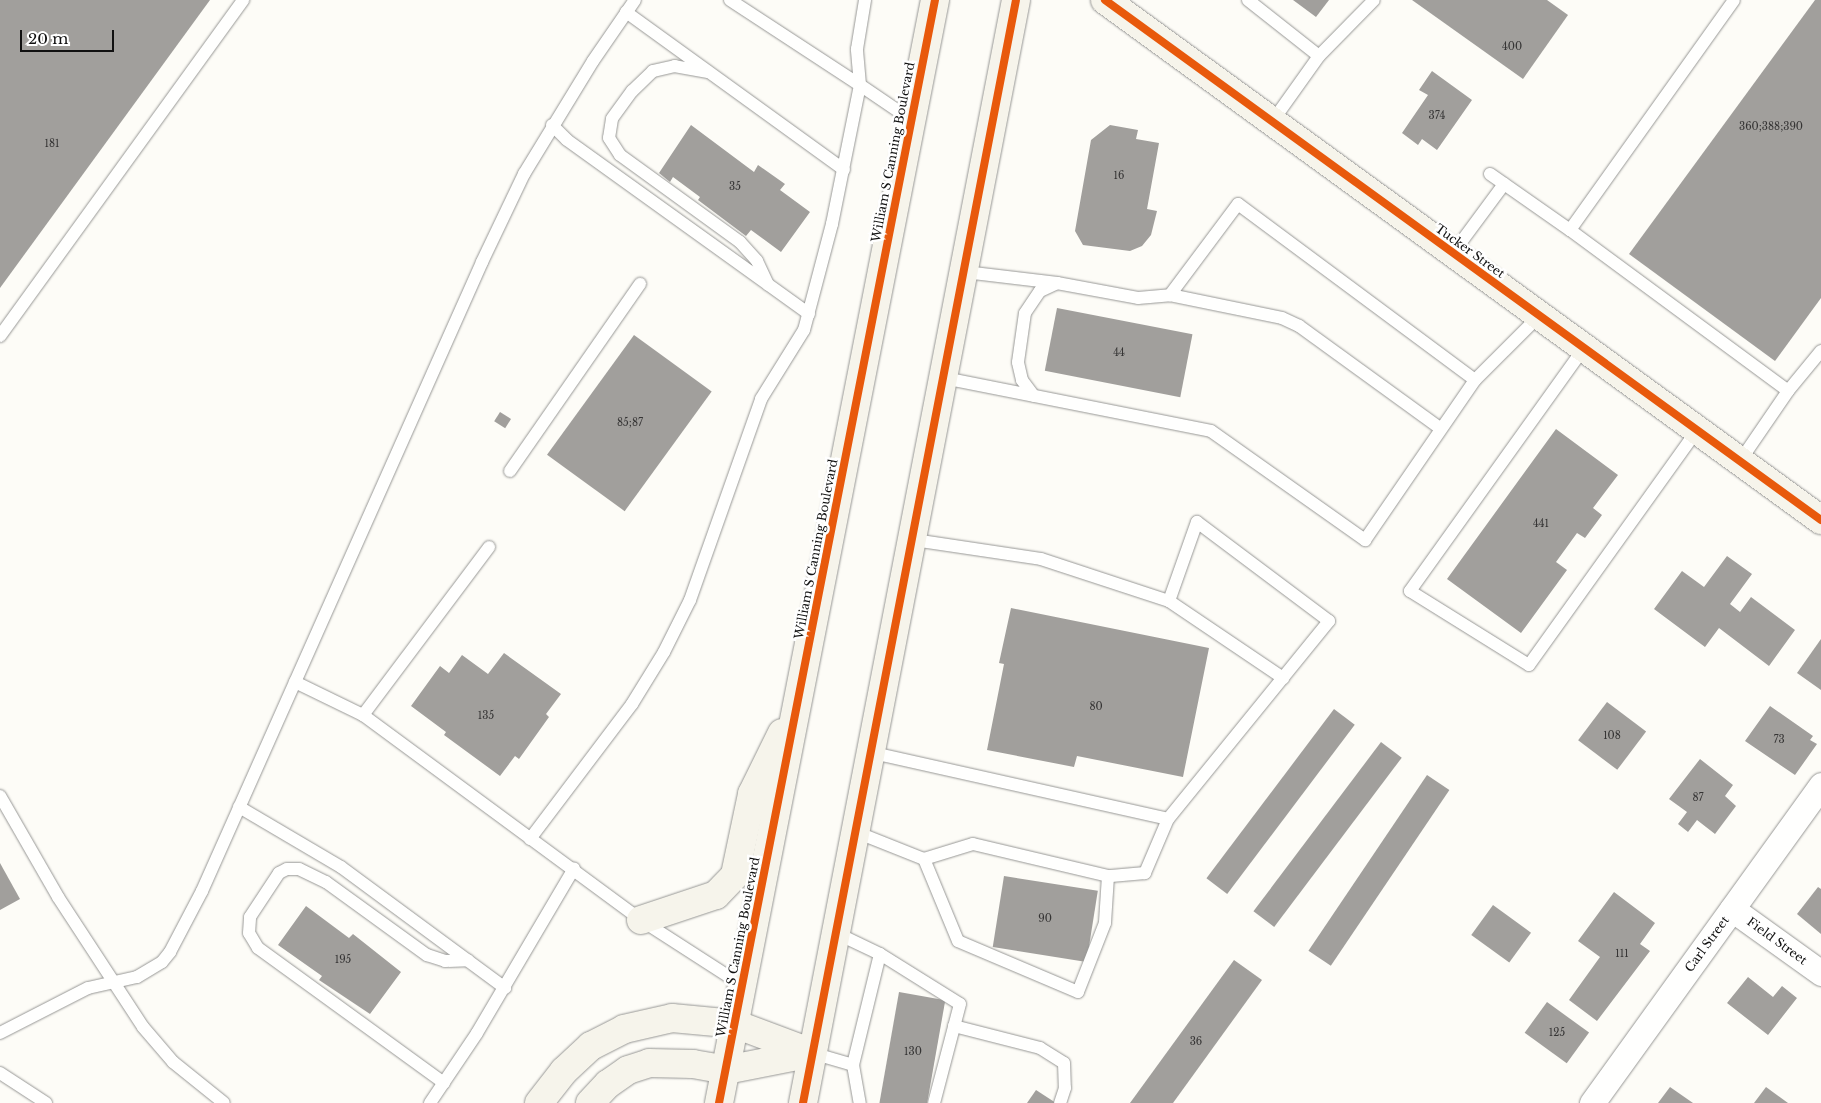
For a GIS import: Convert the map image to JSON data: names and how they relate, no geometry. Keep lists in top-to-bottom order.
{
  "streets": {
    "main road": ["William S Canning Boulevard", "Tucker Street"],
    "street": ["Field Street", "Carl Street"]
  },
  "crossings": [
    ["Field Street", "Carl Street"]
  ],
  "house_numbers": [
    "400",
    "374",
    "360;388;390",
    "181",
    "16",
    "35",
    "44",
    "85;87",
    "441",
    "80",
    "135",
    "108",
    "73",
    "87",
    "90",
    "111",
    "195",
    "125",
    "36",
    "130"
  ],
  "scale_bar": "20 m"
}
